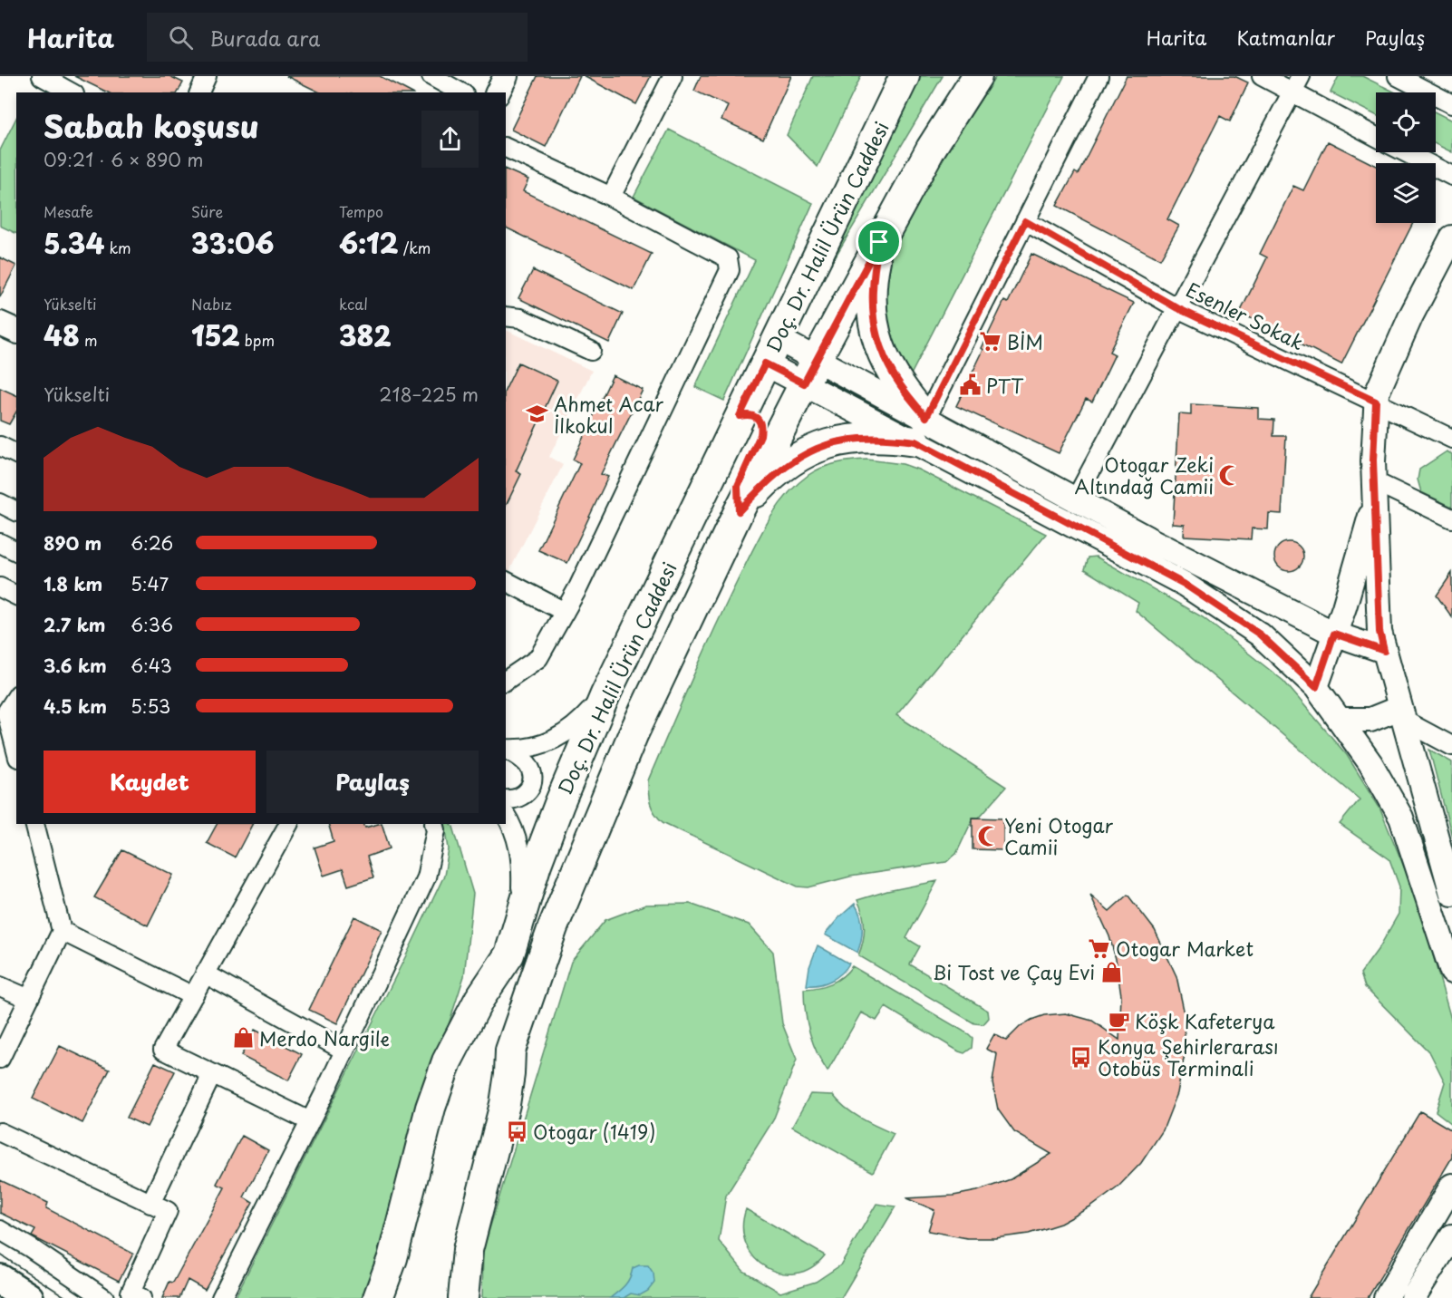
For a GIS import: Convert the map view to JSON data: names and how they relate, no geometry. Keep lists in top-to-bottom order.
{
  "streets": {
    "main road": ["Doç. Dr. Halil Ürün Caddesi"],
    "street": ["Esenler Sokak"]
  },
  "places": {
    "supermarket": ["BİM", "Otogar Market"],
    "public building": ["PTT"],
    "school or university": ["Ahmet Acar İlkokul"],
    "mosque": ["Otogar Zeki Altındağ Camii", "Yeni Otogar Camii"],
    "shop": ["Bi Tost ve Çay Evi", "Merdo Nargile"],
    "cafe": ["Köşk Kafeterya"],
    "bus stop": ["Konya Şehirlerarası Otobüs Terminali", "Otogar (1419)"]
  },
  "page": {
    "header": "Harita",
    "search": "Burada ara",
    "nav": ["Harita", "Katmanlar", "Paylaş"],
    "heading": ["Sabah koşusu", "09:21 · 6 × 890 m"],
    "stats": [
      ["Mesafe", "5.34 km"],
      ["Süre", "33:06"],
      ["Tempo", "6:12 /km"],
      ["Yükselti", "48 m"],
      ["Nabız", "152 bpm"],
      ["kcal", "382"]
    ],
    "chart": ["Yükselti", "218–225 m"],
    "list": [
      {
        "name": "890 m",
        "note": "6:26"
      },
      {
        "name": "1.8 km",
        "note": "5:47"
      },
      {
        "name": "2.7 km",
        "note": "6:36"
      },
      {
        "name": "3.6 km",
        "note": "6:43"
      },
      {
        "name": "4.5 km",
        "note": "5:53"
      }
    ],
    "buttons": ["Kaydet", "Paylaş"]
  }
}
